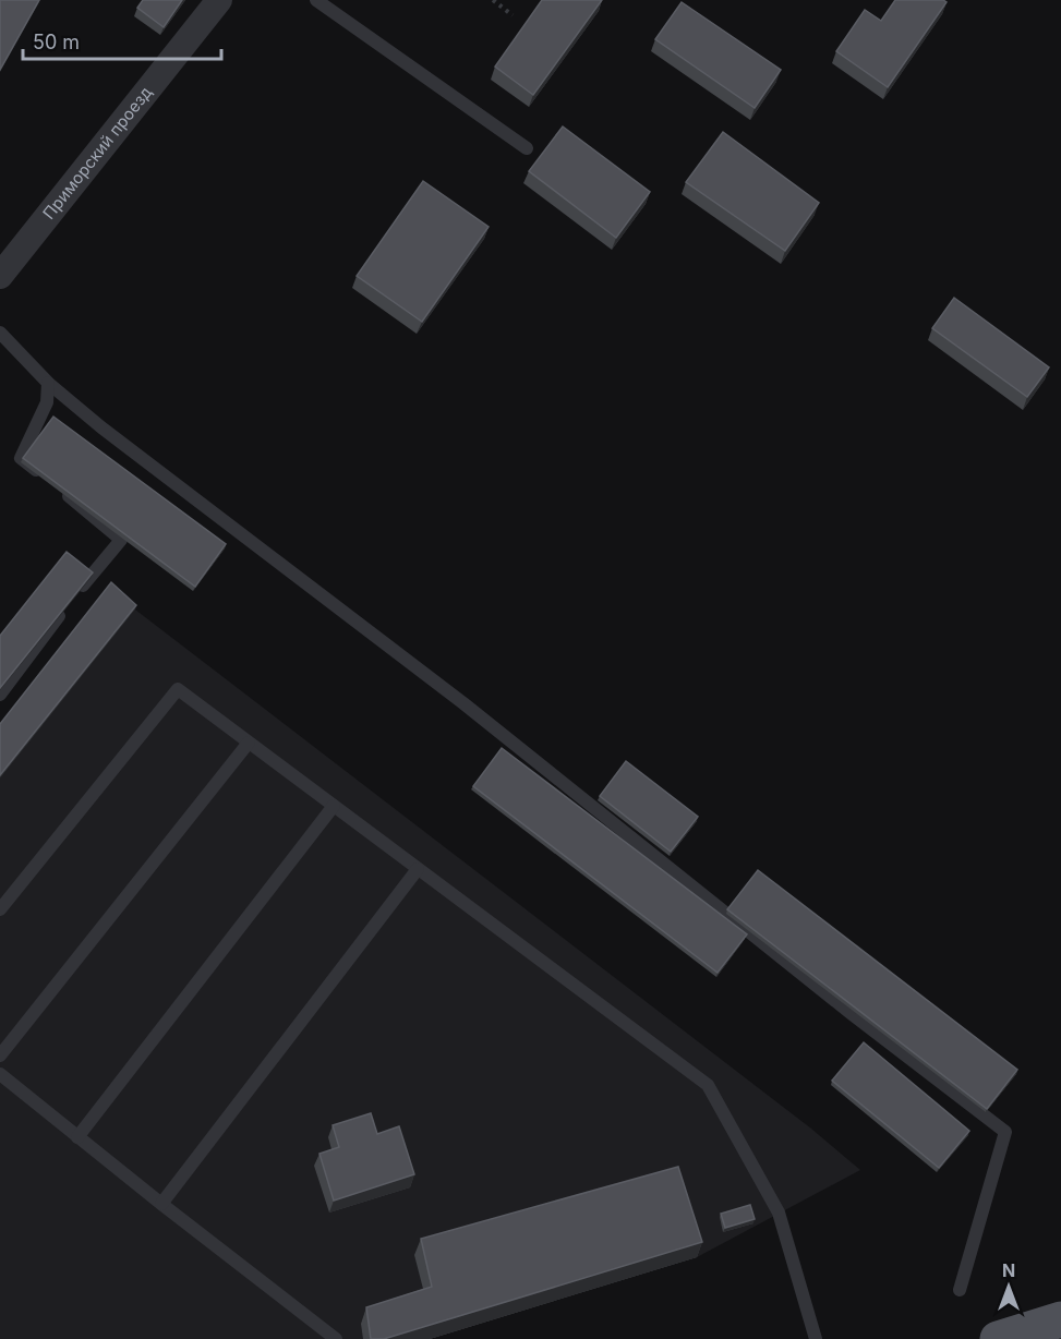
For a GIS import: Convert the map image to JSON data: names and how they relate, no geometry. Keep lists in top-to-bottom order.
{
  "streets": {
    "street": ["Приморский проезд"]
  },
  "scale_bar": "50 m",
  "north": "top"
}
